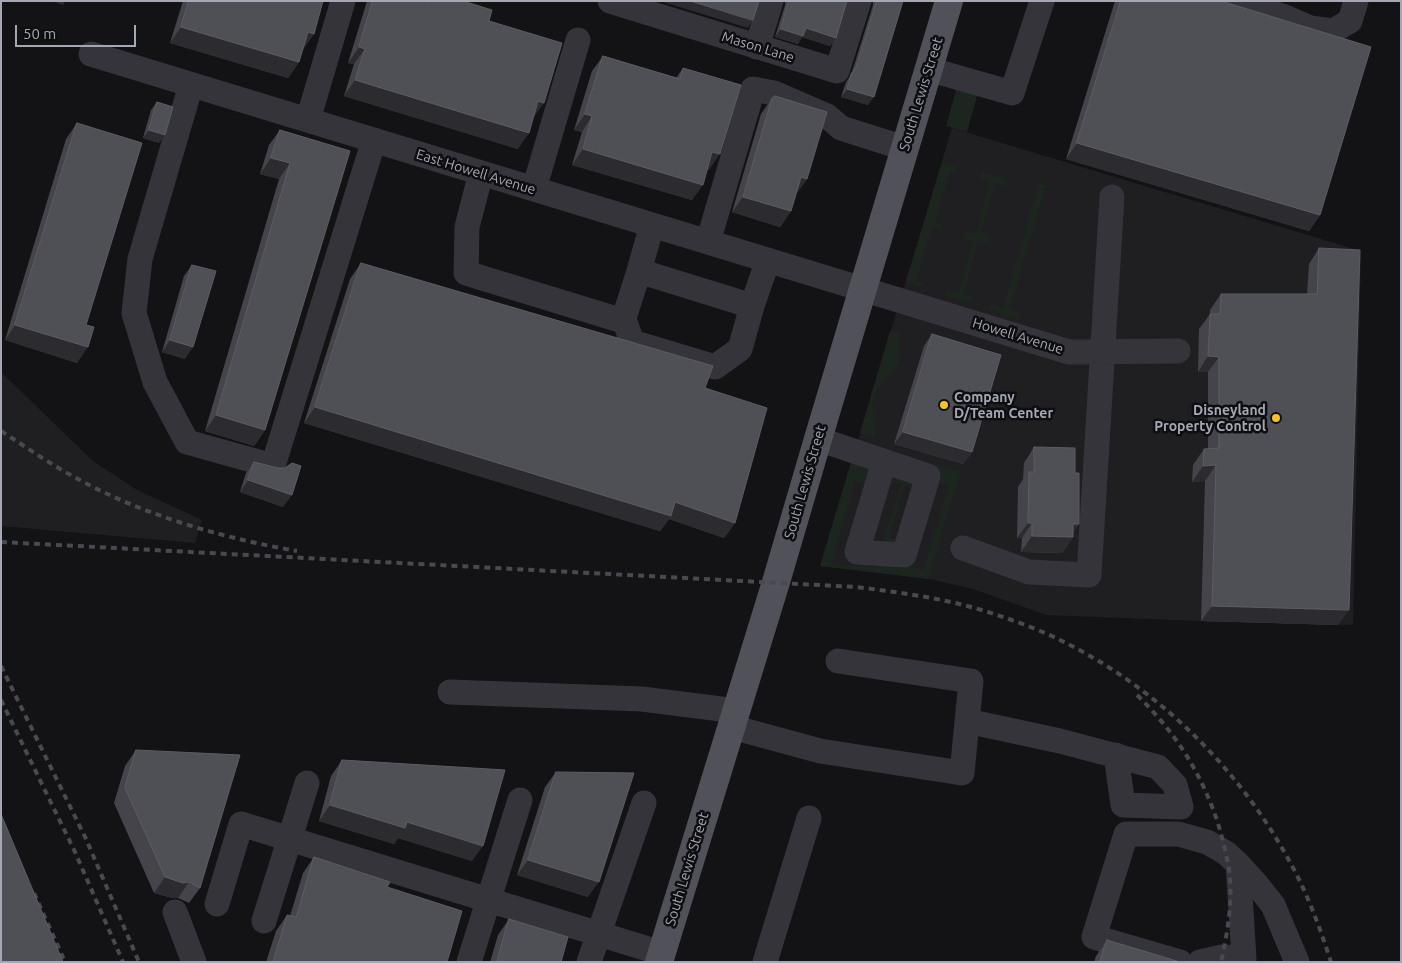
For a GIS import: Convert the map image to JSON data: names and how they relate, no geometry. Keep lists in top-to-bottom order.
{
  "streets": {
    "main road": ["South Lewis Street"],
    "street": ["Mason Lane", "East Howell Avenue", "Howell Avenue"]
  },
  "crossings": [
    ["South Lewis Street", "East Howell Avenue"],
    ["South Lewis Street", "Howell Avenue"],
    ["East Howell Avenue", "Howell Avenue"]
  ],
  "places": ["Company D/Team Center", "Disneyland Property Control"],
  "scale_bar": "50 m"
}
